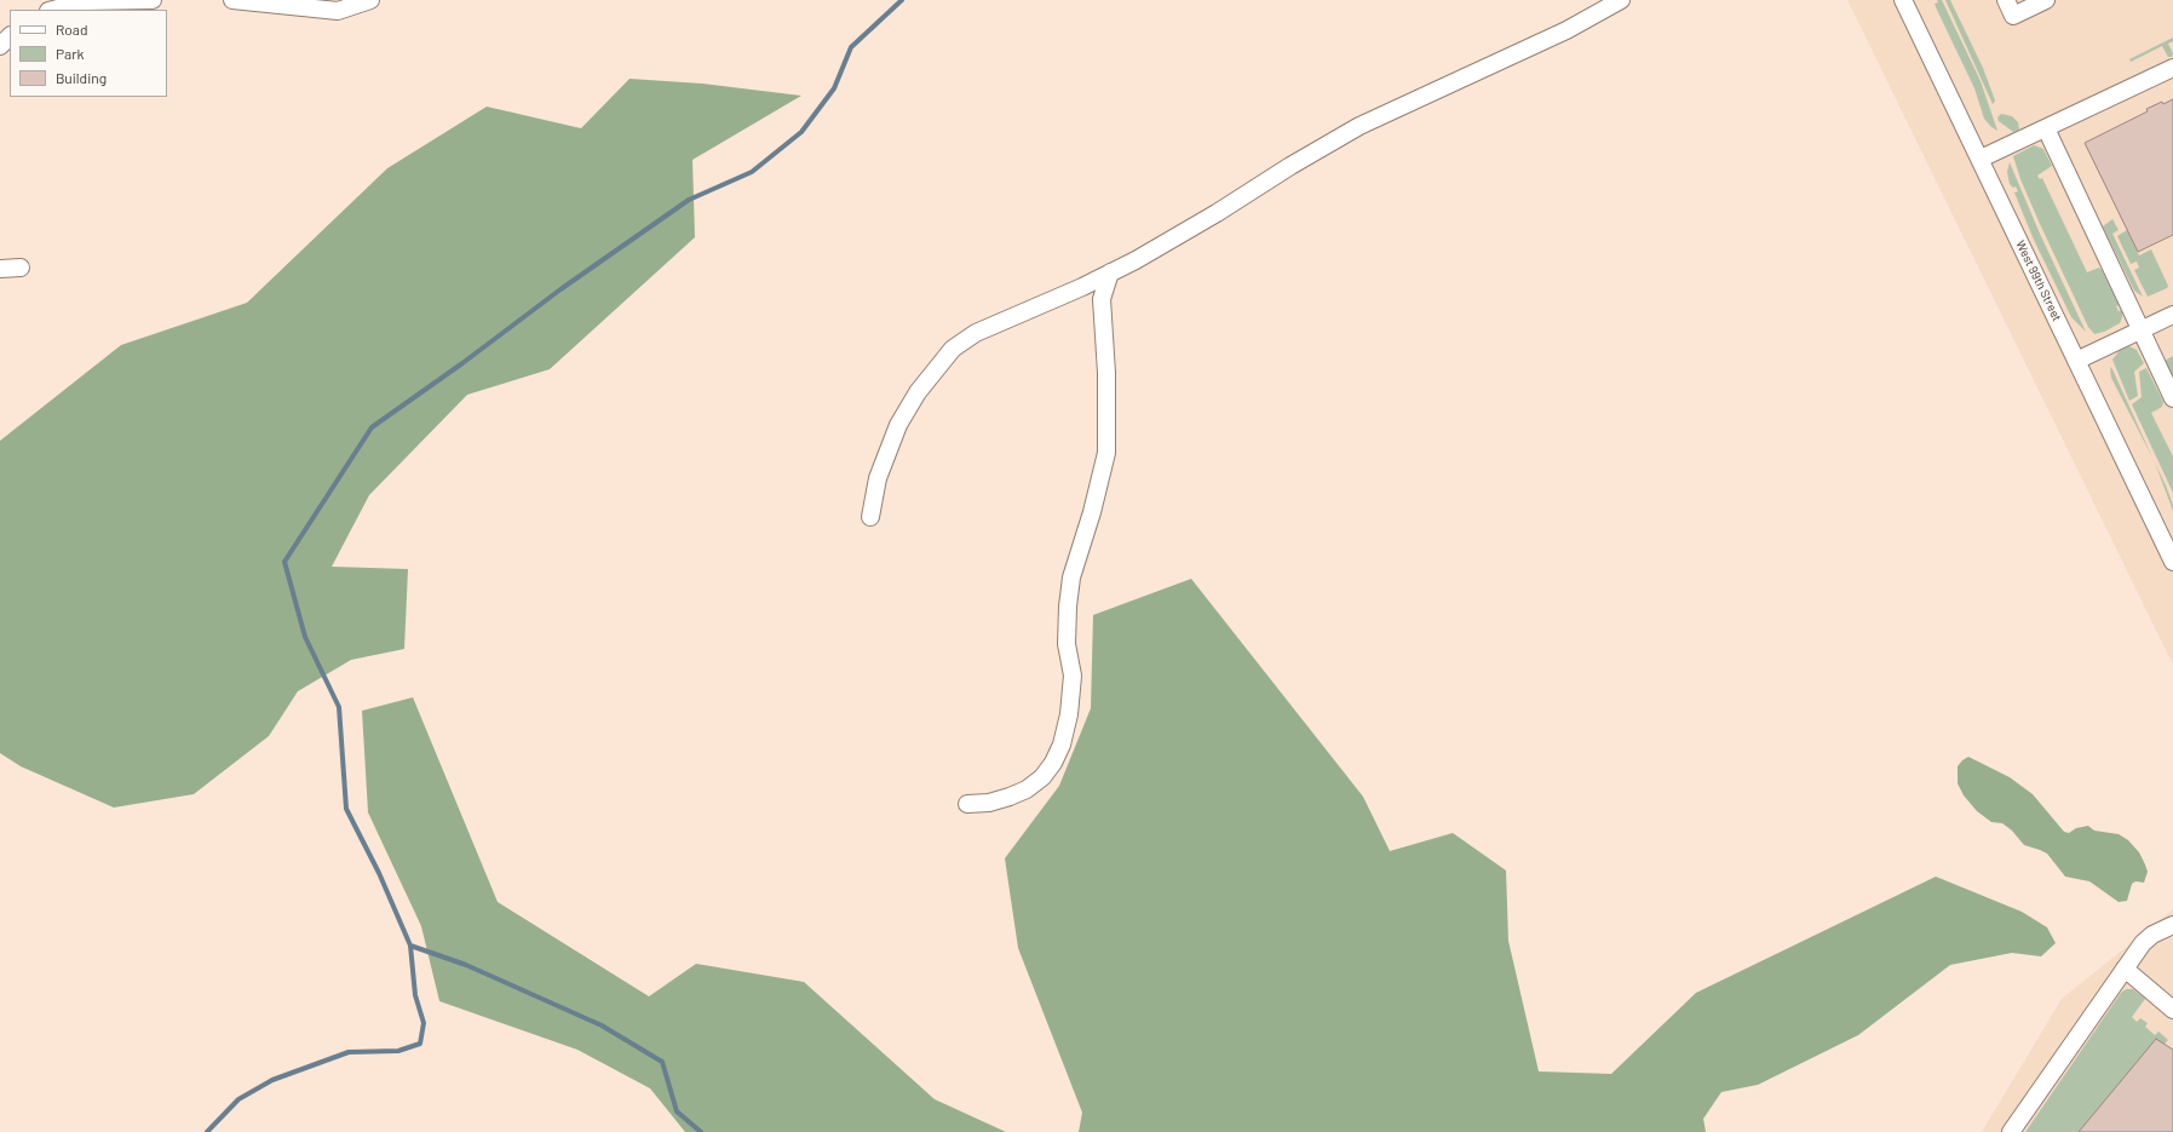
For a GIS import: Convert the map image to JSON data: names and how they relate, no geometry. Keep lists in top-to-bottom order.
{
  "streets": {
    "street": ["West 99th Street"]
  },
  "legend": ["Road", "Park", "Building"]
}
